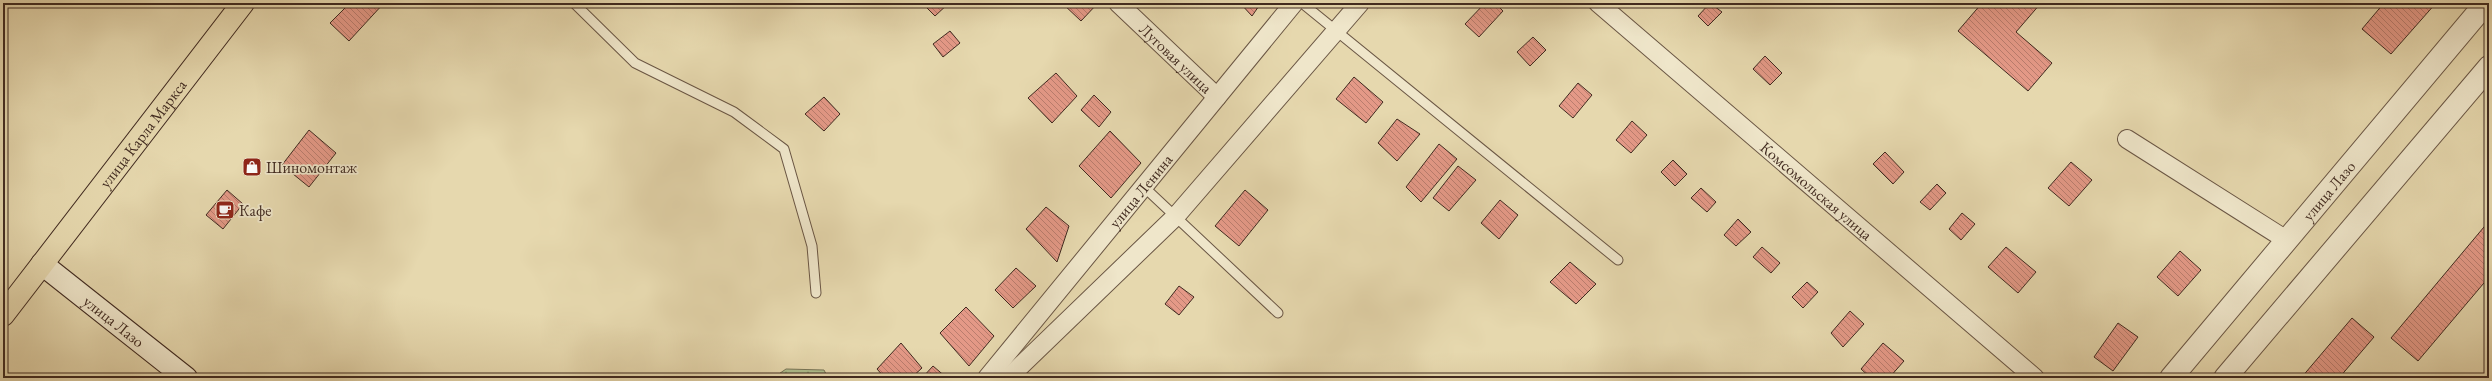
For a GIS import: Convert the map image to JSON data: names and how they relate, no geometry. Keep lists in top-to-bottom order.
{
  "streets": {
    "highway": ["улица Карла Маркса"],
    "street": [
      "Луговая улица",
      "улица Ленина",
      "Комсомольская улица",
      "улица Лазо"
    ]
  },
  "crossings": [
    ["Луговая улица", "улица Ленина"],
    ["улица Карла Маркса", "улица Лазо"]
  ],
  "places": {
    "shop": ["Шиномонтаж"],
    "cafe": ["Кафе"]
  }
}
